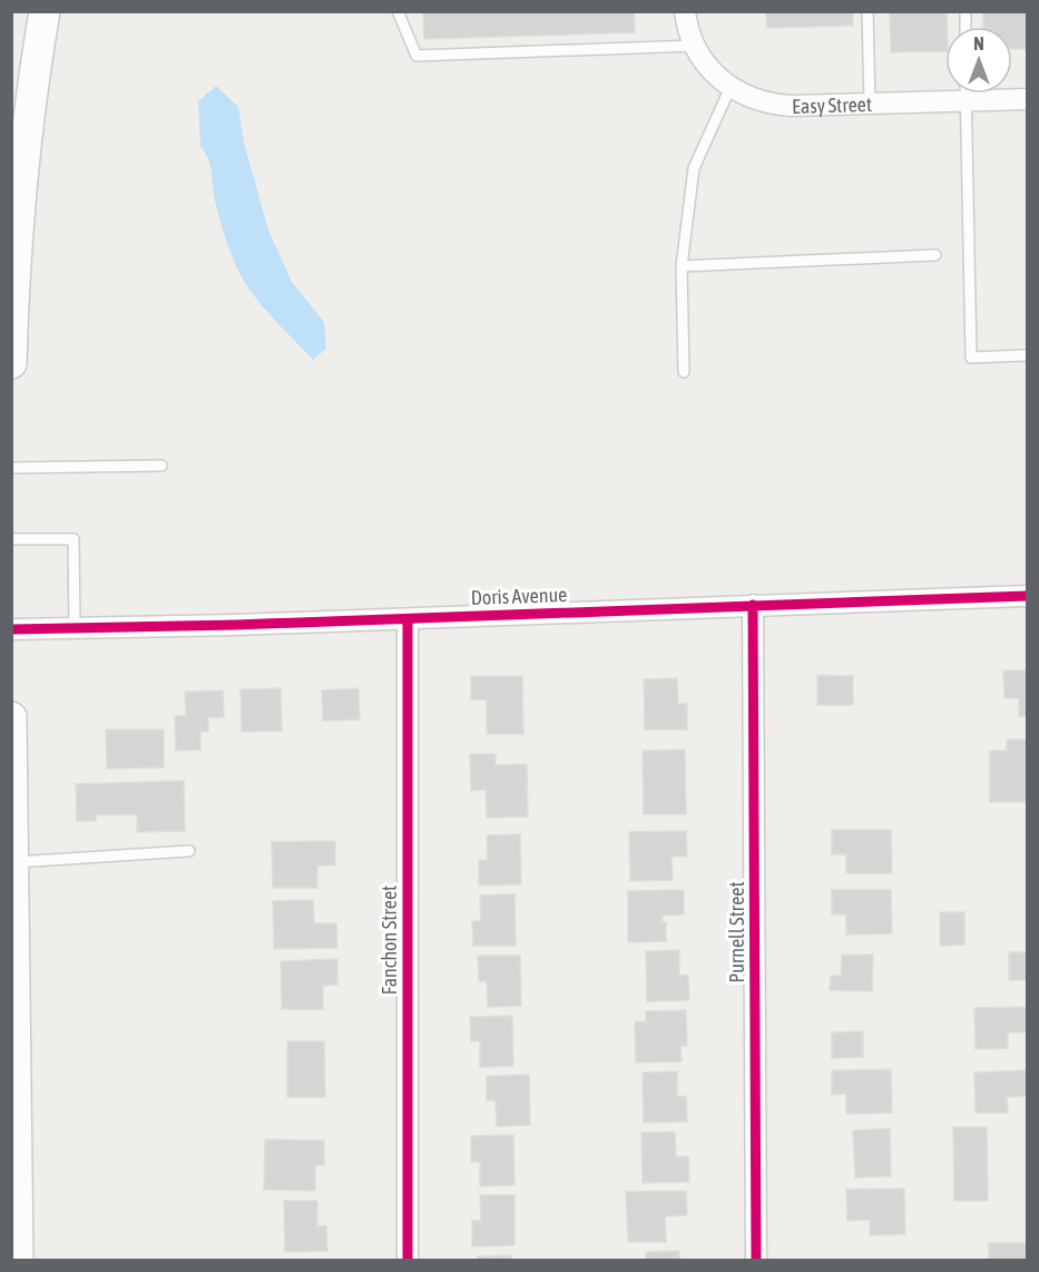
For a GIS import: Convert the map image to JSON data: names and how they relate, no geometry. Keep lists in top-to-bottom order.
{
  "streets": {
    "street": [
      "Easy Street",
      "Doris Avenue",
      "Purnell Street",
      "Fanchon Street"
    ]
  },
  "crossings": [
    ["Doris Avenue", "Purnell Street"],
    ["Doris Avenue", "Fanchon Street"]
  ],
  "north": "top"
}
